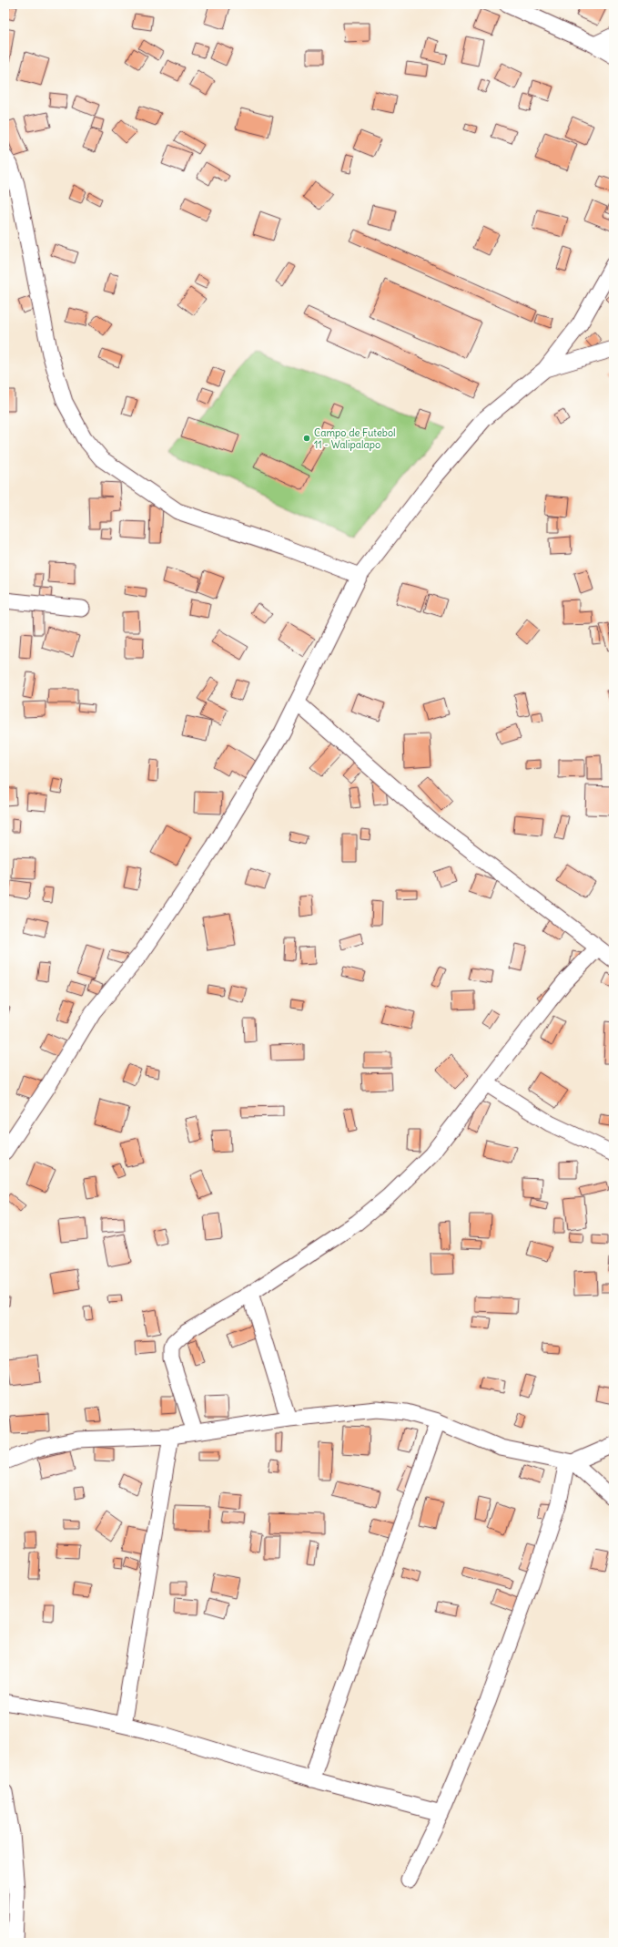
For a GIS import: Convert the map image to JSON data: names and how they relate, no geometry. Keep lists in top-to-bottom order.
{
  "places": ["Campo de Futebol 11 - Walipalapo"]
}
